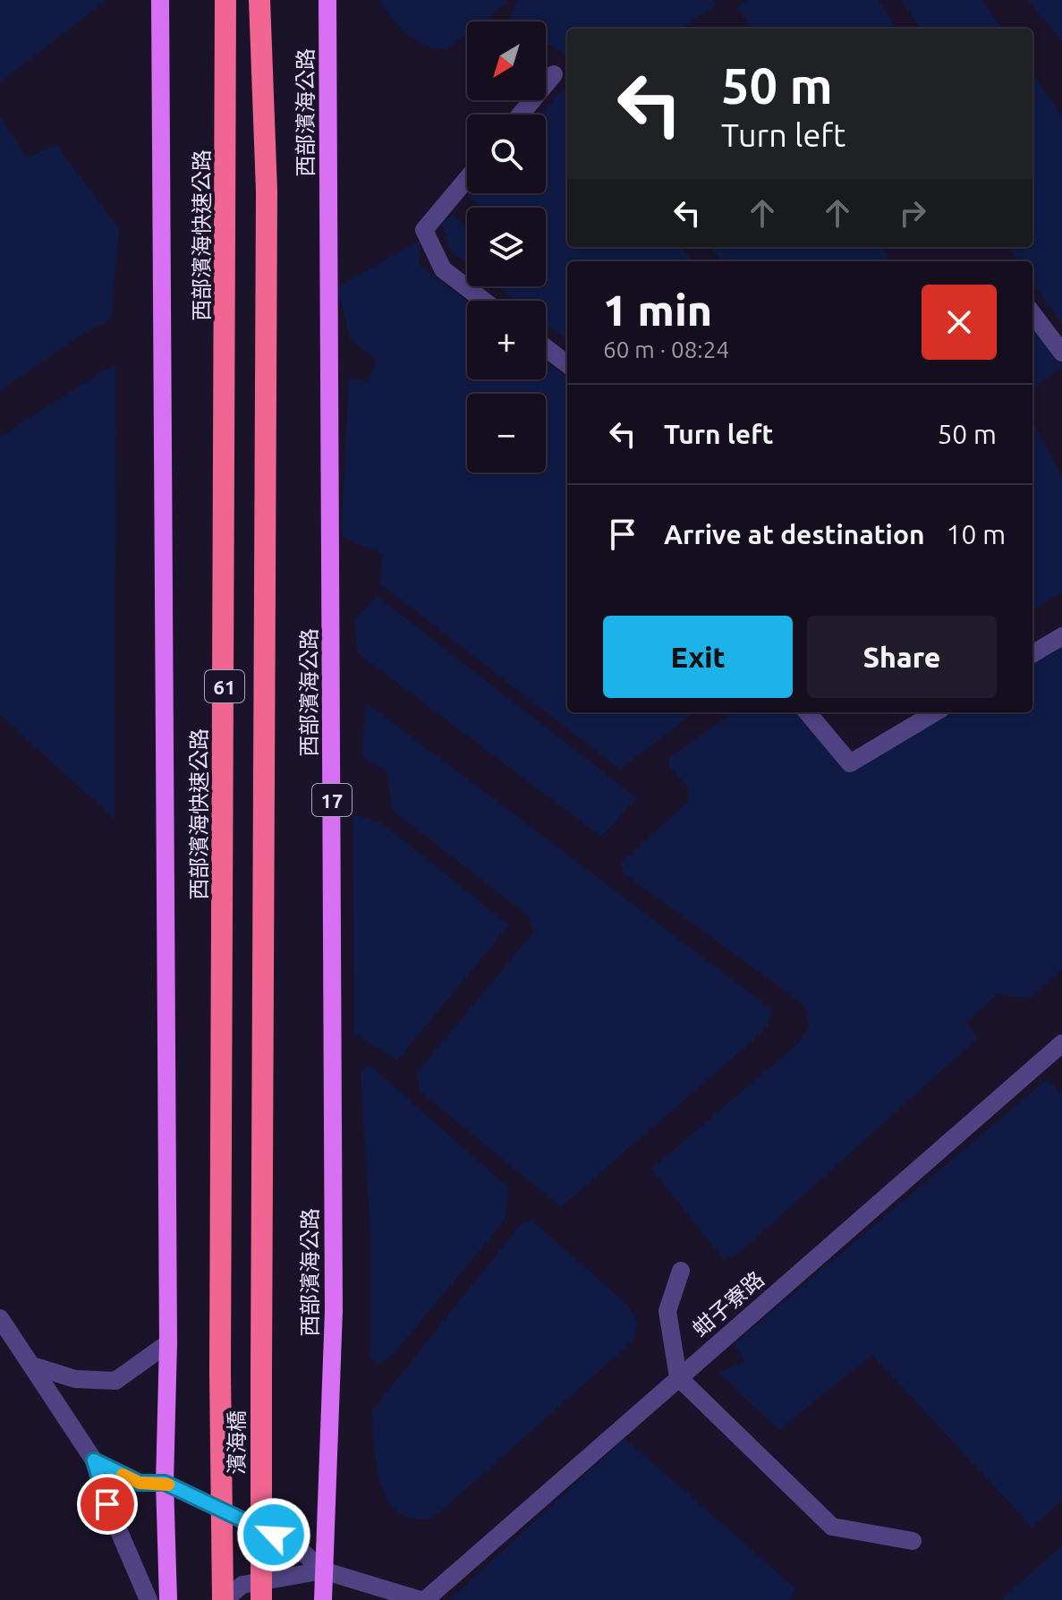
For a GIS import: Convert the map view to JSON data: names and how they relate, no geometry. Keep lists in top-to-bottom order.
{
  "streets": {
    "highway": ["西部濱海快速公路", "61", "濱海橋"],
    "main road": ["西部濱海公路", "17"],
    "street": ["蚶子寮路"]
  },
  "crossings": [
    ["西部濱海快速公路", "濱海橋"]
  ],
  "north": "bottom left",
  "page": {
    "map_buttons": ["+", "−"],
    "turn": ["50 m", "Turn left"],
    "heading": ["1 min", "60 m · 08:24"],
    "list": [
      {
        "name": "Turn left",
        "value": "50 m"
      },
      {
        "name": "Arrive at destination",
        "value": "10 m"
      }
    ],
    "buttons": ["Exit", "Share"]
  }
}
